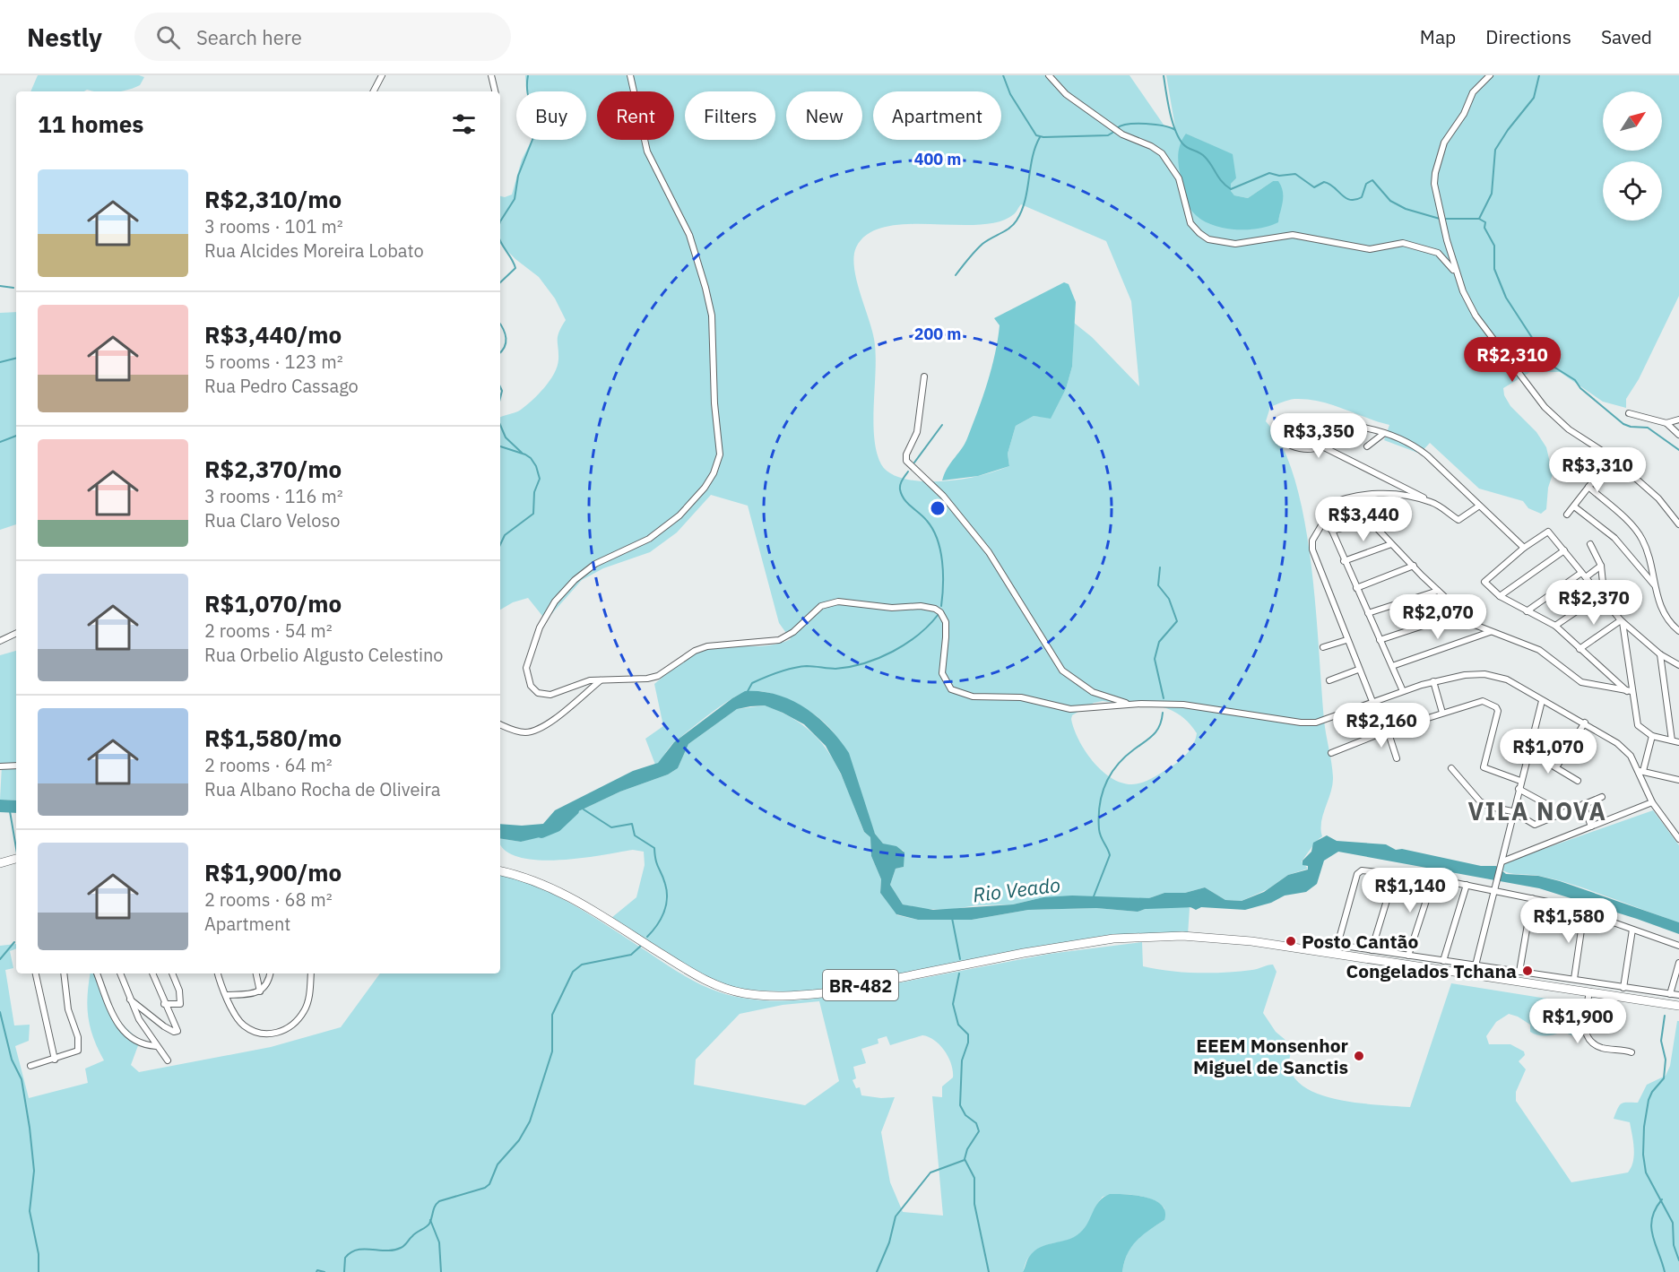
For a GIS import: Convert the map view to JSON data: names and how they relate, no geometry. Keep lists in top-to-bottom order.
{
  "streets": {
    "highway": ["BR-482"]
  },
  "districts": ["VILA NOVA"],
  "water": ["Rio Veado"],
  "places": ["Posto Cantão", "Congelados Tchana", "EEEM Monsenhor Miguel de Sanctis"],
  "north": "top right",
  "page": {
    "header": "Nestly",
    "search": "Search here",
    "nav": ["Map", "Directions", "Saved"],
    "chip": [
      "Buy",
      "Rent",
      "Filters",
      "New",
      "Apartment"
    ],
    "heading": "11 homes",
    "list": [
      {
        "name": "R$2,310/mo",
        "note": "3 rooms · 101 m² · Rua Alcides Moreira Lobato"
      },
      {
        "name": "R$3,440/mo",
        "note": "5 rooms · 123 m² · Rua Pedro Cassago"
      },
      {
        "name": "R$2,370/mo",
        "note": "3 rooms · 116 m² · Rua Claro Veloso"
      },
      {
        "name": "R$1,070/mo",
        "note": "2 rooms · 54 m² · Rua Orbelio Algusto Celestino"
      },
      {
        "name": "R$1,580/mo",
        "note": "2 rooms · 64 m² · Rua Albano Rocha de Oliveira"
      },
      {
        "name": "R$1,900/mo",
        "note": "2 rooms · 68 m² · Apartment"
      }
    ],
    "price": [
      "R$2,310",
      "R$3,350",
      "R$3,310",
      "R$3,440",
      "R$2,370",
      "R$2,070",
      "R$2,160",
      "R$1,070",
      "R$1,140",
      "R$1,580",
      "R$1,900"
    ]
  },
  "rings": ["400 m", "200 m"]
}
